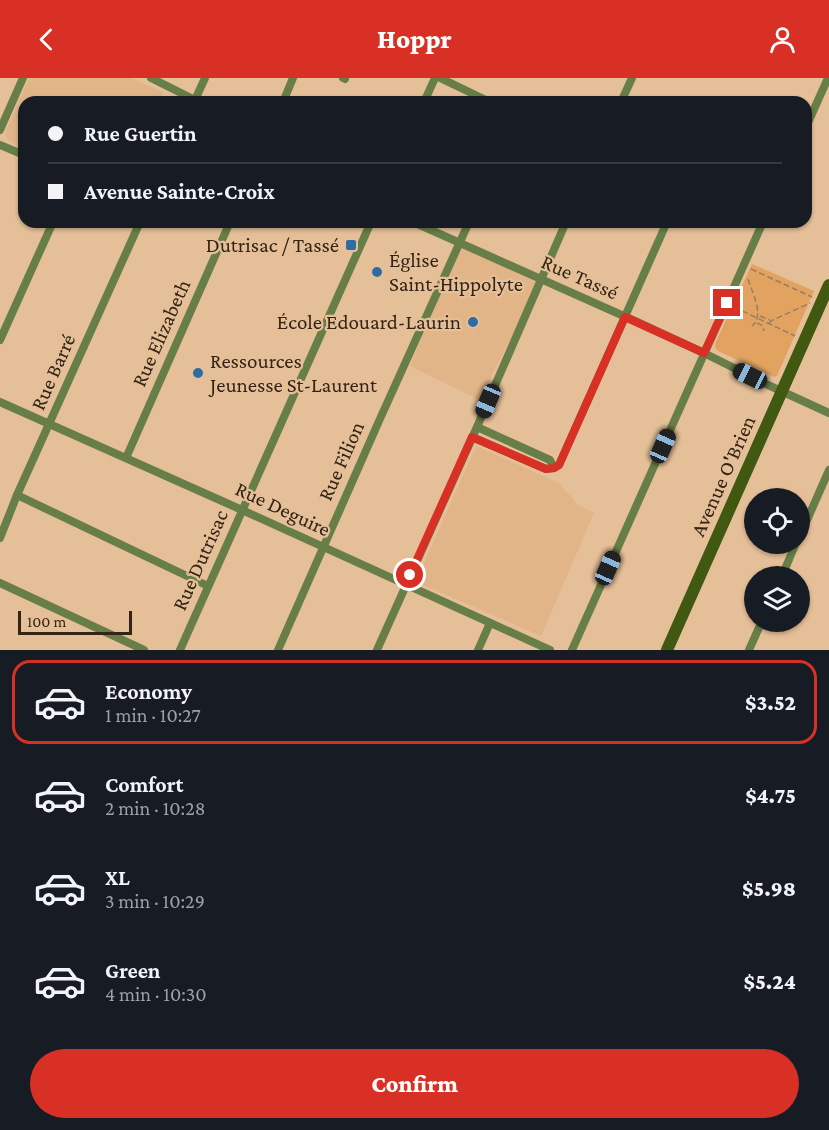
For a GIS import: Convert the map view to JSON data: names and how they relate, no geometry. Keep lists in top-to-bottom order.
{
  "streets": {
    "street": [
      "Rue Tassé",
      "Rue Elizabeth",
      "Rue Barré",
      "Rue Filion",
      "Avenue O'Brien",
      "Rue Deguire",
      "Rue Dutrisac"
    ]
  },
  "crossings": [
    ["Rue Tassé", "Rue Filion"],
    ["Rue Tassé", "Avenue O'Brien"],
    ["Rue Elizabeth", "Rue Deguire"],
    ["Rue Barré", "Rue Deguire"],
    ["Rue Filion", "Rue Deguire"],
    ["Rue Deguire", "Rue Dutrisac"]
  ],
  "places": {
    "transit": ["Dutrisac / Tassé"],
    "other": ["Église Saint-Hippolyte", "École Edouard-Laurin", "Ressources Jeunesse St-Laurent"]
  },
  "scale_bar": "100 m",
  "page": {
    "header": "Hoppr",
    "banner": ["Rue Guertin", "Avenue Sainte-Croix"],
    "scale": "100 m",
    "list": [
      {
        "name": "Economy",
        "note": "1 min · 10:27",
        "value": "$3.52"
      },
      {
        "name": "Comfort",
        "note": "2 min · 10:28",
        "value": "$4.75"
      },
      {
        "name": "XL",
        "note": "3 min · 10:29",
        "value": "$5.98"
      },
      {
        "name": "Green",
        "note": "4 min · 10:30",
        "value": "$5.24"
      }
    ],
    "buttons": "Confirm"
  }
}
